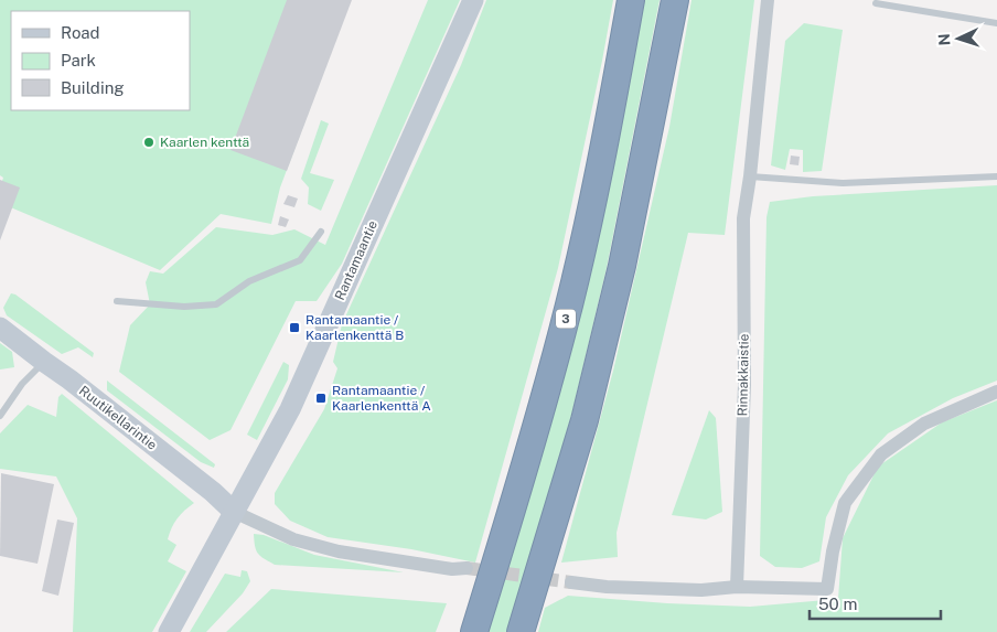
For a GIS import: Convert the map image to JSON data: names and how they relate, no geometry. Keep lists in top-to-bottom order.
{
  "streets": {
    "highway": ["3"],
    "main road": ["Rantamaantie", "Ruutikellarintie"],
    "street": ["Rinnakkaistie"]
  },
  "crossings": [
    ["Rantamaantie", "Ruutikellarintie"]
  ],
  "places": {
    "other": ["Kaarlen kenttä"],
    "transit": ["Rantamaantie / Kaarlenkenttä B", "Rantamaantie / Kaarlenkenttä A"]
  },
  "legend": ["Road", "Park", "Building"],
  "scale_bar": "50 m",
  "north": "left"
}
